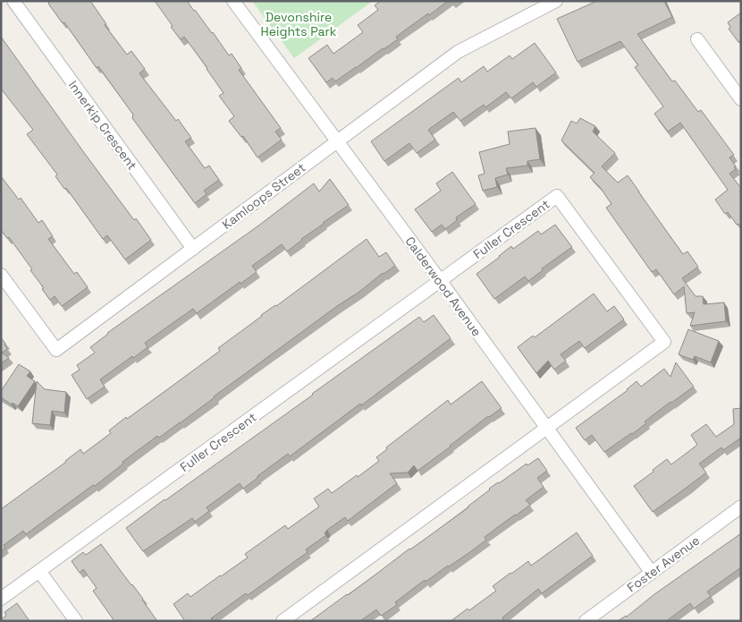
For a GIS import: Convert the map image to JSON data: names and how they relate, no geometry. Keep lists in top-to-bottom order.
{
  "streets": {
    "street": [
      "Innerkip Crescent",
      "Kamloops Street",
      "Fuller Crescent",
      "Calderwood Avenue",
      "Foster Avenue"
    ]
  },
  "crossings": [
    ["Innerkip Crescent", "Kamloops Street"],
    ["Kamloops Street", "Calderwood Avenue"],
    ["Fuller Crescent", "Calderwood Avenue"],
    ["Calderwood Avenue", "Foster Avenue"]
  ],
  "parks": ["Devonshire Heights Park"]
}
